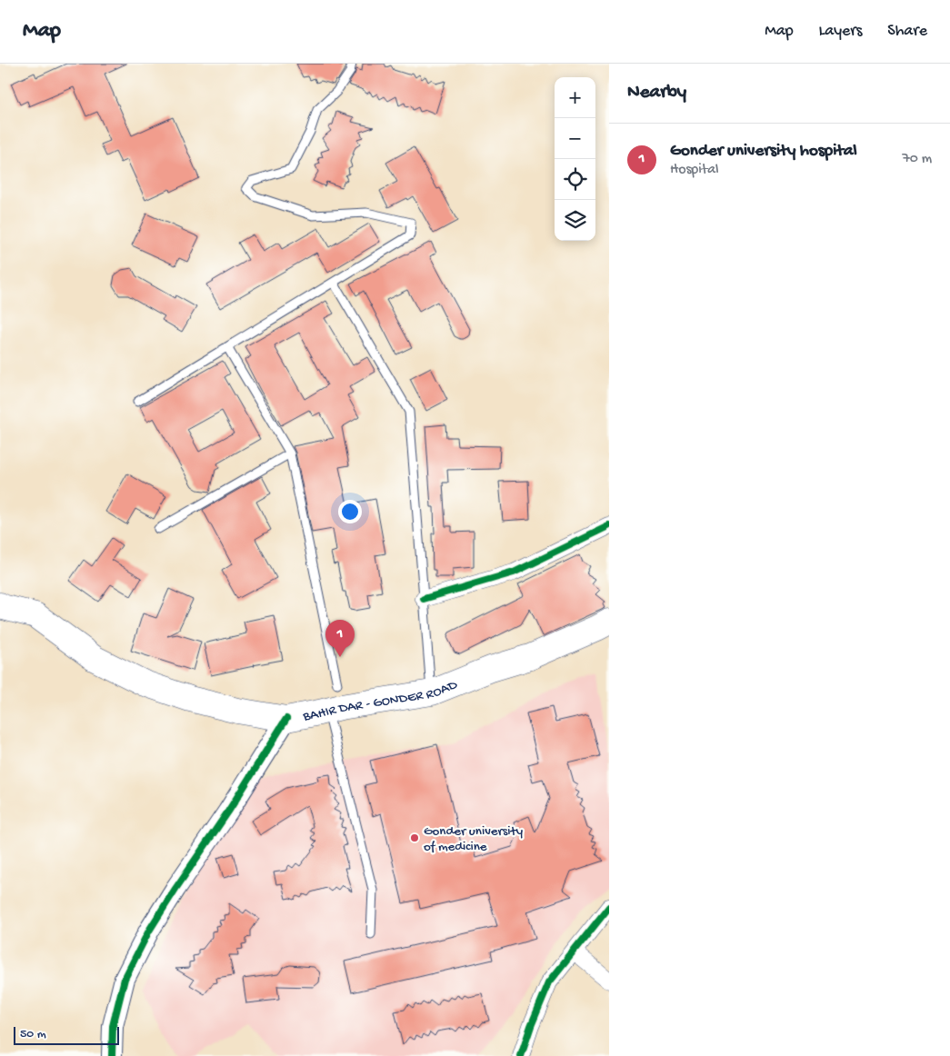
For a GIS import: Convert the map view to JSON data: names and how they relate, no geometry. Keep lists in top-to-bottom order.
{
  "streets": {
    "highway": ["BAHIR DAR - GONDER ROAD"]
  },
  "places": ["Gonder university of medicine"],
  "scale_bar": "50 m",
  "page": {
    "header": "Map",
    "nav": ["Map", "Layers", "Share"],
    "heading": "Nearby",
    "map_buttons": ["+", "−"],
    "list": [
      {
        "mark": "1",
        "name": "Gonder university hospital",
        "note": "Hospital",
        "value": "70 m"
      }
    ],
    "pins": "1",
    "scale": "50 m"
  }
}
